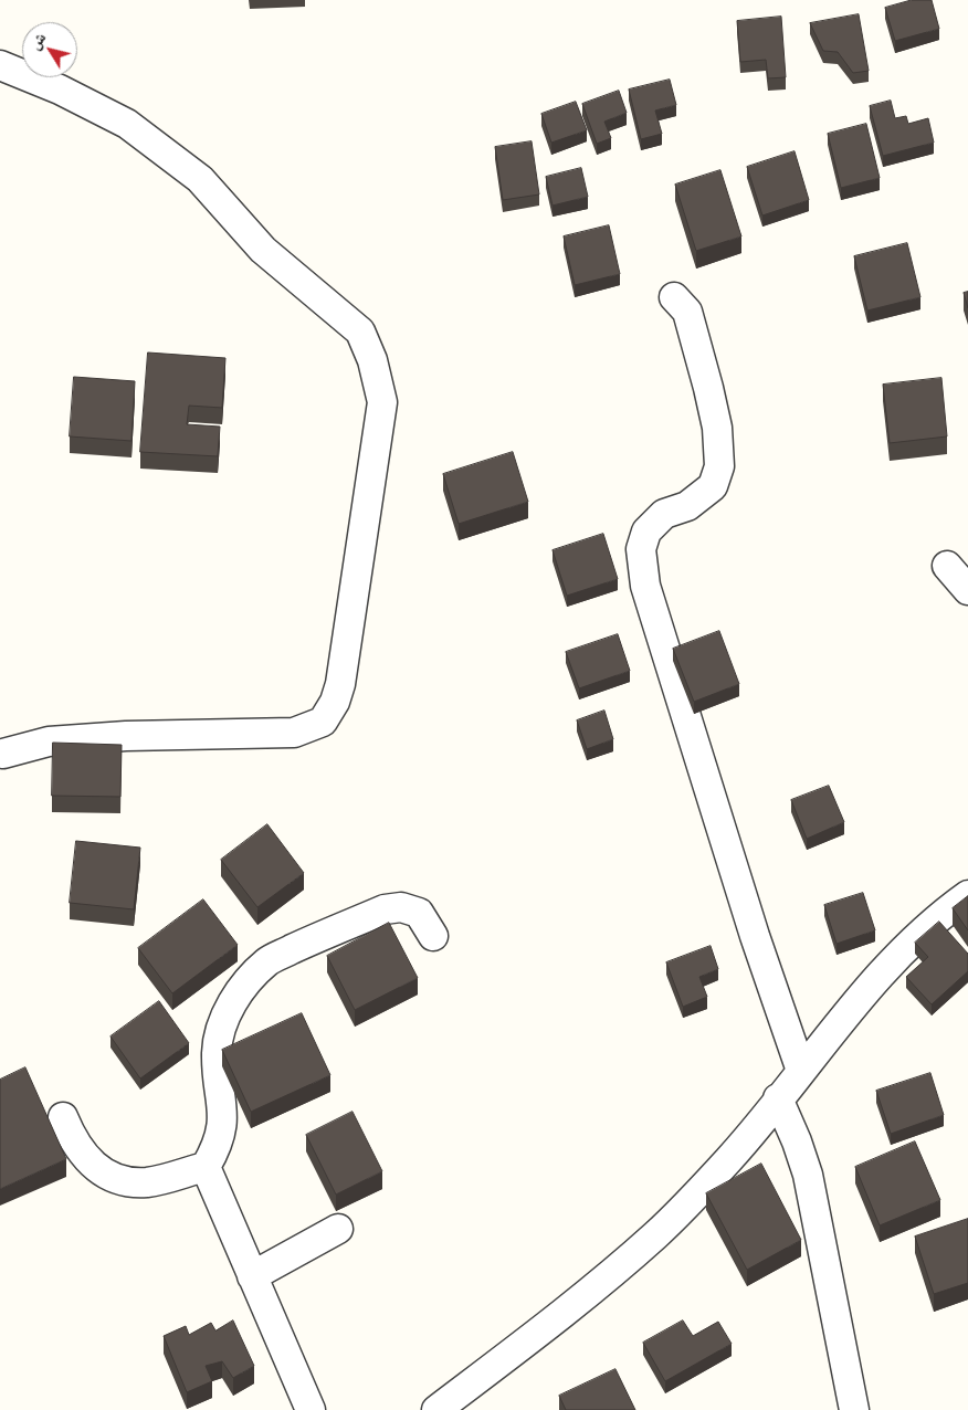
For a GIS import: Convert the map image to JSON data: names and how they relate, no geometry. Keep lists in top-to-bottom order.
{
  "north": "top left"
}
